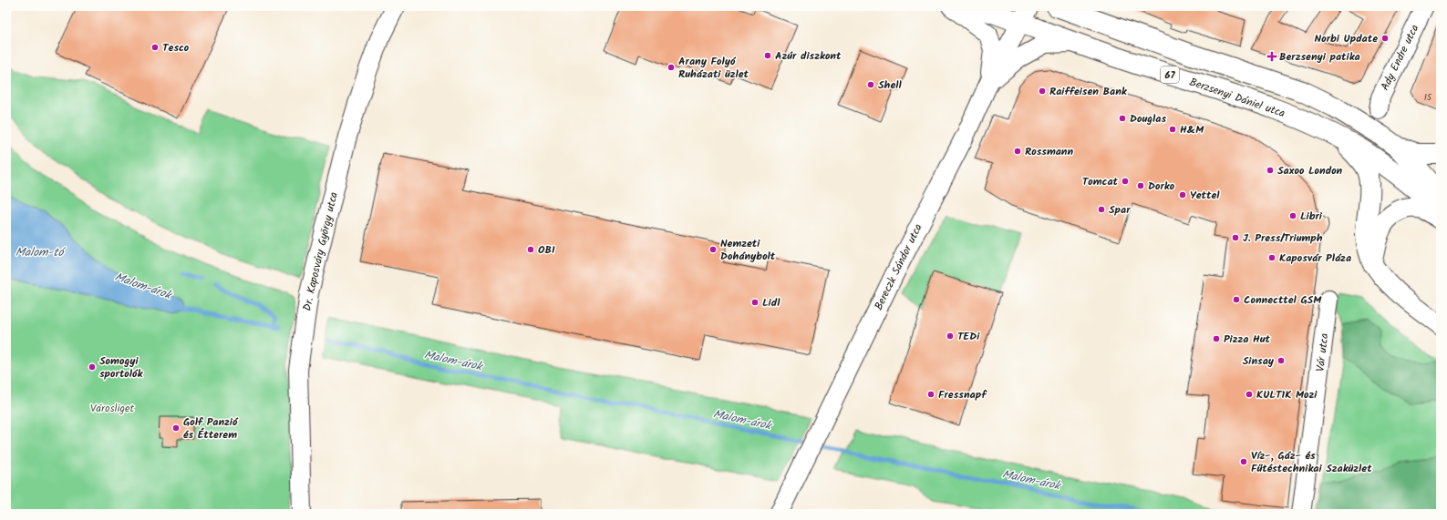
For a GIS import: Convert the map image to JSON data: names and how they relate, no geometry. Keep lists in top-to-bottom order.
{
  "streets": {
    "main road": ["67", "Berzsenyi Dániel utca"],
    "street": [
      "Ady Endre utca",
      "Dr. Kaposváry György utca",
      "Bereczk Sándor utca",
      "Vár utca"
    ]
  },
  "crossings": [
    ["Berzsenyi Dániel utca", "Bereczk Sándor utca"]
  ],
  "water": ["Malom-tó", "Malom-árok"],
  "parks": ["Városliget"],
  "places": {
    "other": [
      "Norbi Update",
      "Tesco",
      "Azúr diszkont",
      "Arany Folyó Ruházati üzlet",
      "Shell",
      "Raiffeisen Bank",
      "Douglas",
      "H&M",
      "Rossmann",
      "Saxoo London",
      "Tomcat",
      "Dorko",
      "Yettel",
      "Spar",
      "Libri",
      "J. Press/Triumph",
      "OBI",
      "Nemzeti Dohánybolt",
      "Kaposvár Pláza",
      "Connecttel GSM",
      "Lidl",
      "TEDi",
      "Pizza Hut",
      "Sinsay",
      "Somogyi sportolók",
      "Fressnapf",
      "KULTIK Mozi",
      "Golf Panzió és Étterem",
      "Víz-, Gáz- és Fűtéstechnikai Szaküzlet"
    ],
    "health": ["Berzsenyi patika"]
  },
  "house_numbers": ["15"]
}
